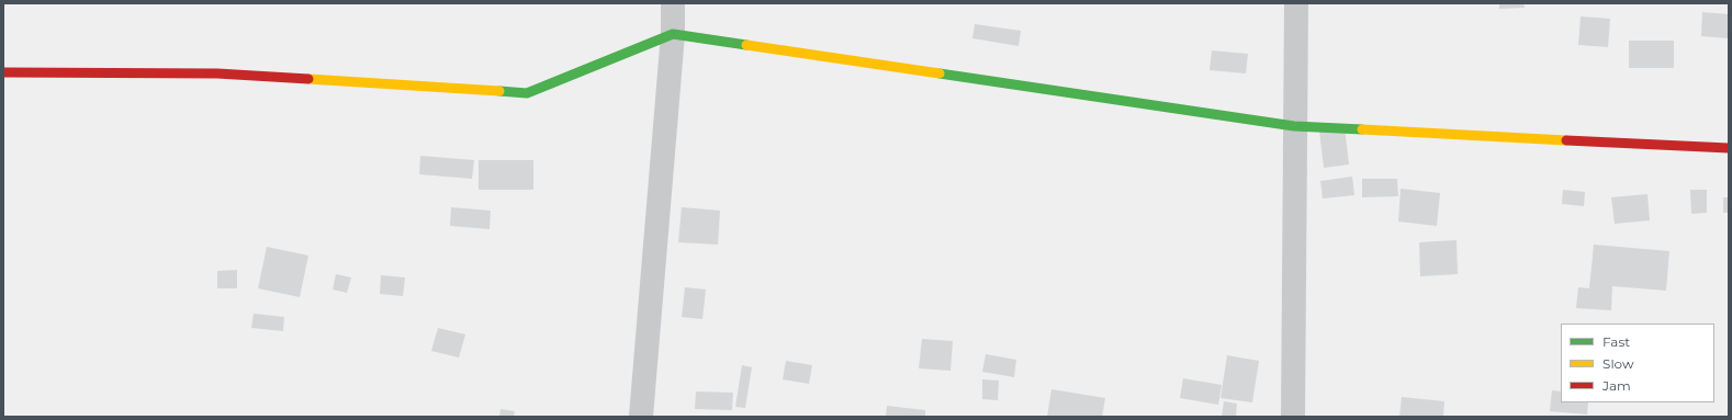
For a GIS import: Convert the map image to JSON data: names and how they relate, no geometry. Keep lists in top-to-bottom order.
{
  "legend": ["Fast", "Slow", "Jam"]
}
